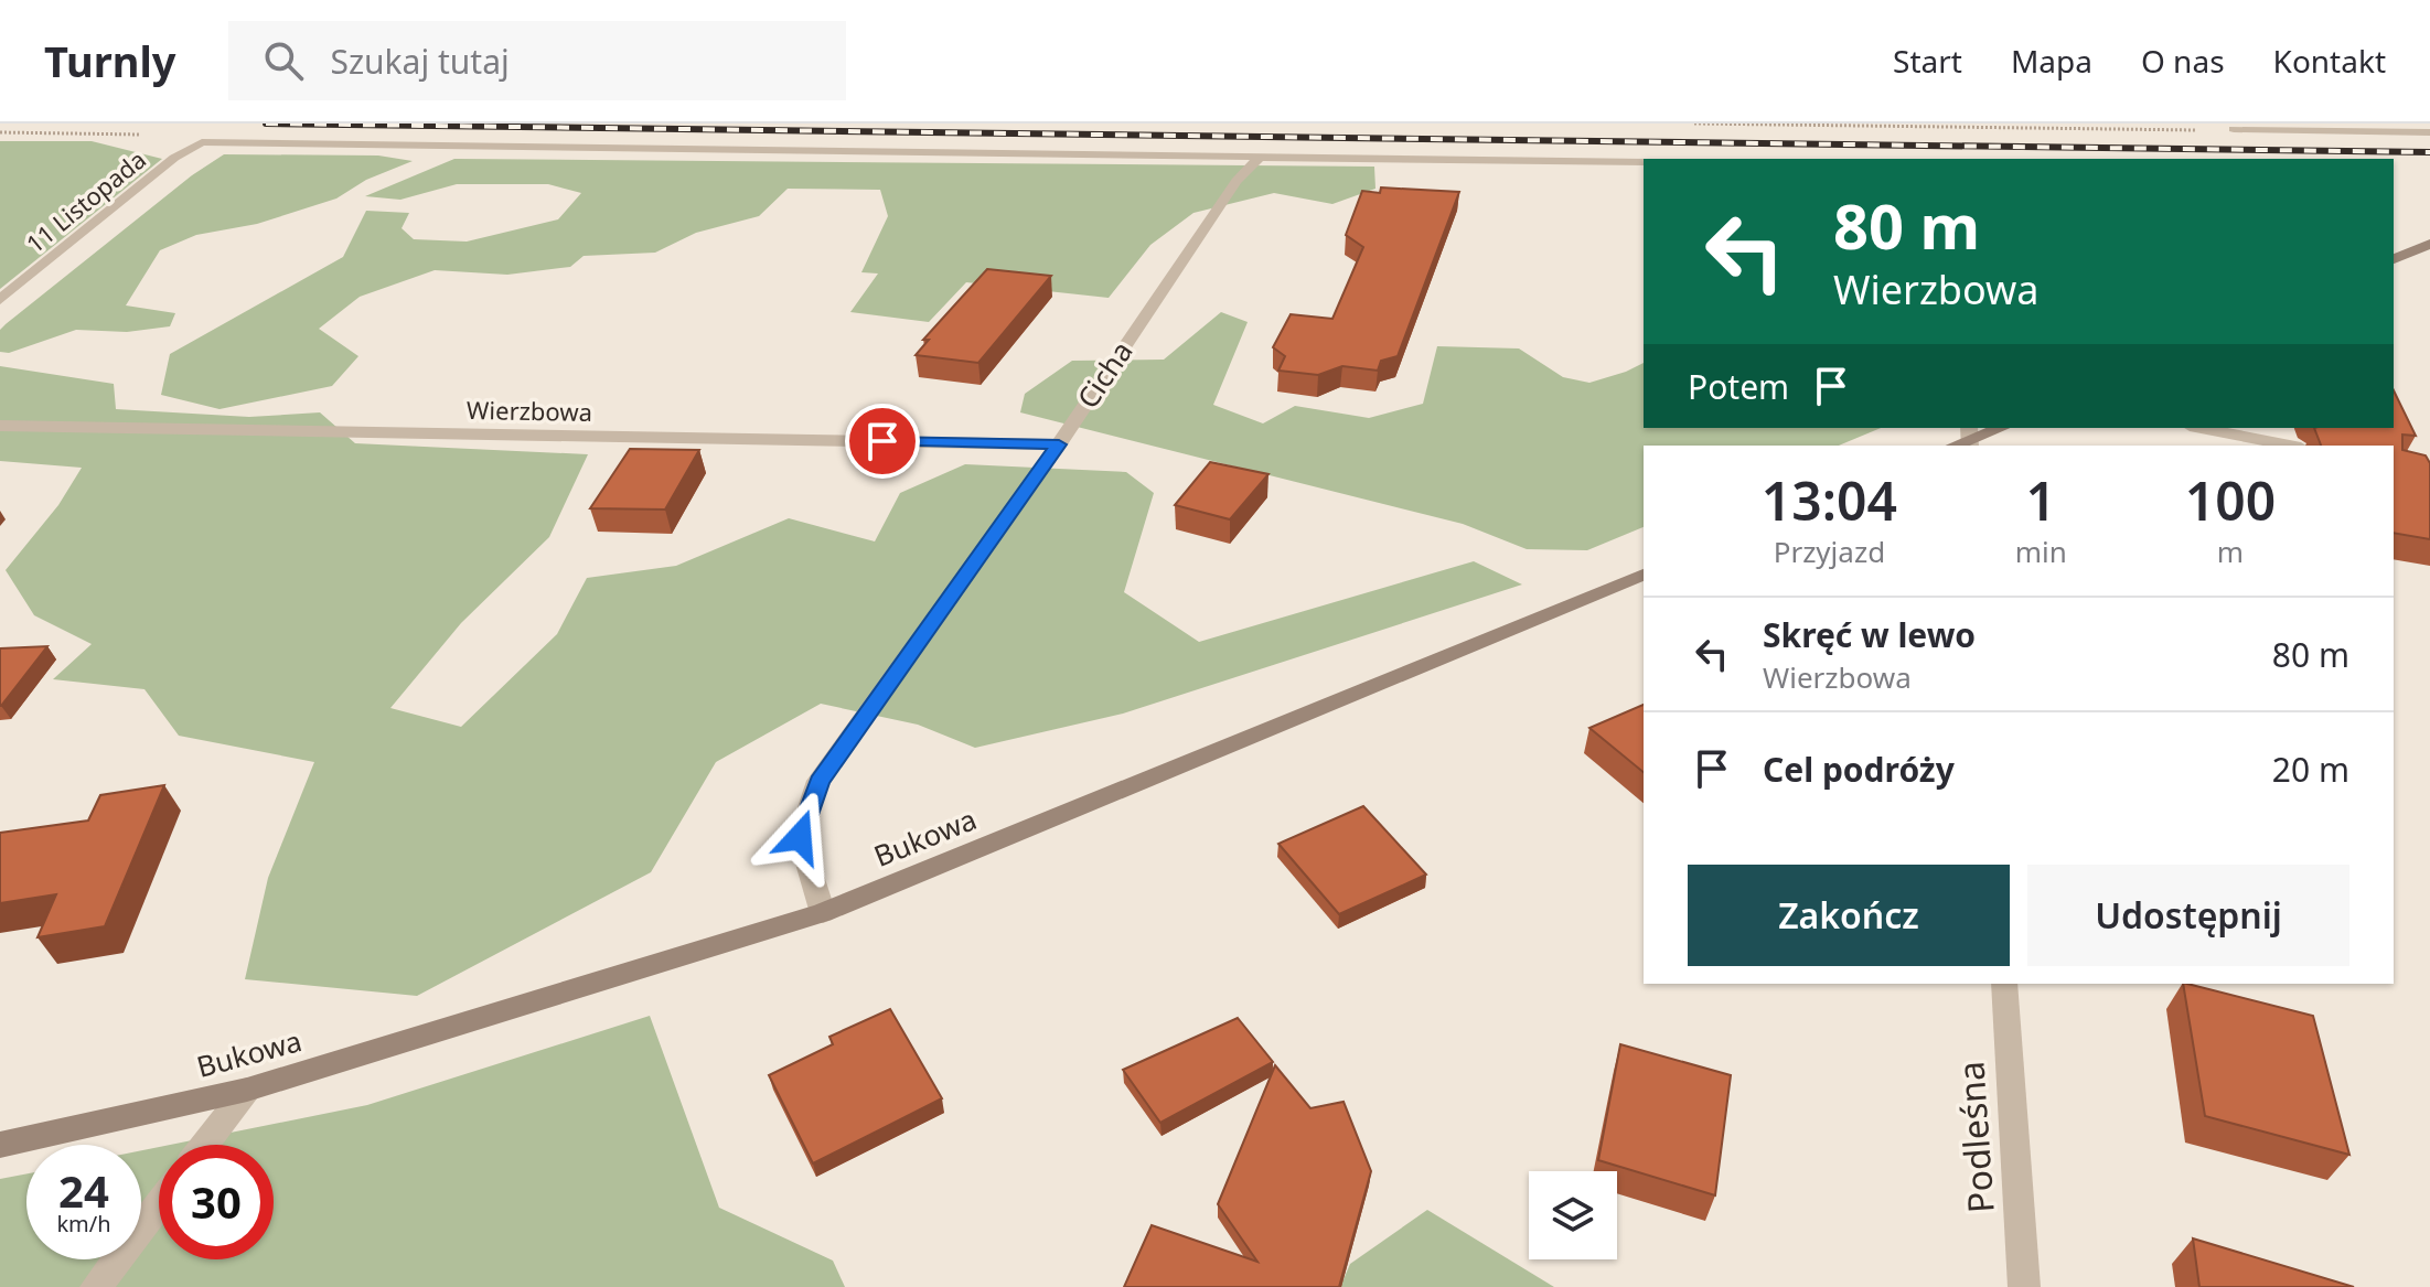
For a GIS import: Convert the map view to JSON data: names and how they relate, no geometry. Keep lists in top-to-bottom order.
{
  "streets": {
    "street": [
      "11 Listopada",
      "Cicha",
      "Wierzbowa",
      "Bukowa",
      "Podleśna"
    ]
  },
  "crossings": [
    ["Cicha", "Wierzbowa"],
    ["Cicha", "Bukowa"]
  ],
  "page": {
    "header": "Turnly",
    "search": "Szukaj tutaj",
    "nav": [
      "Start",
      "Mapa",
      "O nas",
      "Kontakt"
    ],
    "turn": ["80 m", "Wierzbowa"],
    "then": "Potem",
    "eta": [
      "13:04",
      "Przyjazd",
      "1",
      "min",
      "100",
      "m"
    ],
    "list": [
      {
        "name": "Skręć w lewo",
        "note": "Wierzbowa",
        "value": "80 m"
      },
      {
        "name": "Cel podróży",
        "value": "20 m"
      }
    ],
    "buttons": ["Zakończ", "Udostępnij"],
    "speed": "24 km/h",
    "limit": "30"
  }
}
